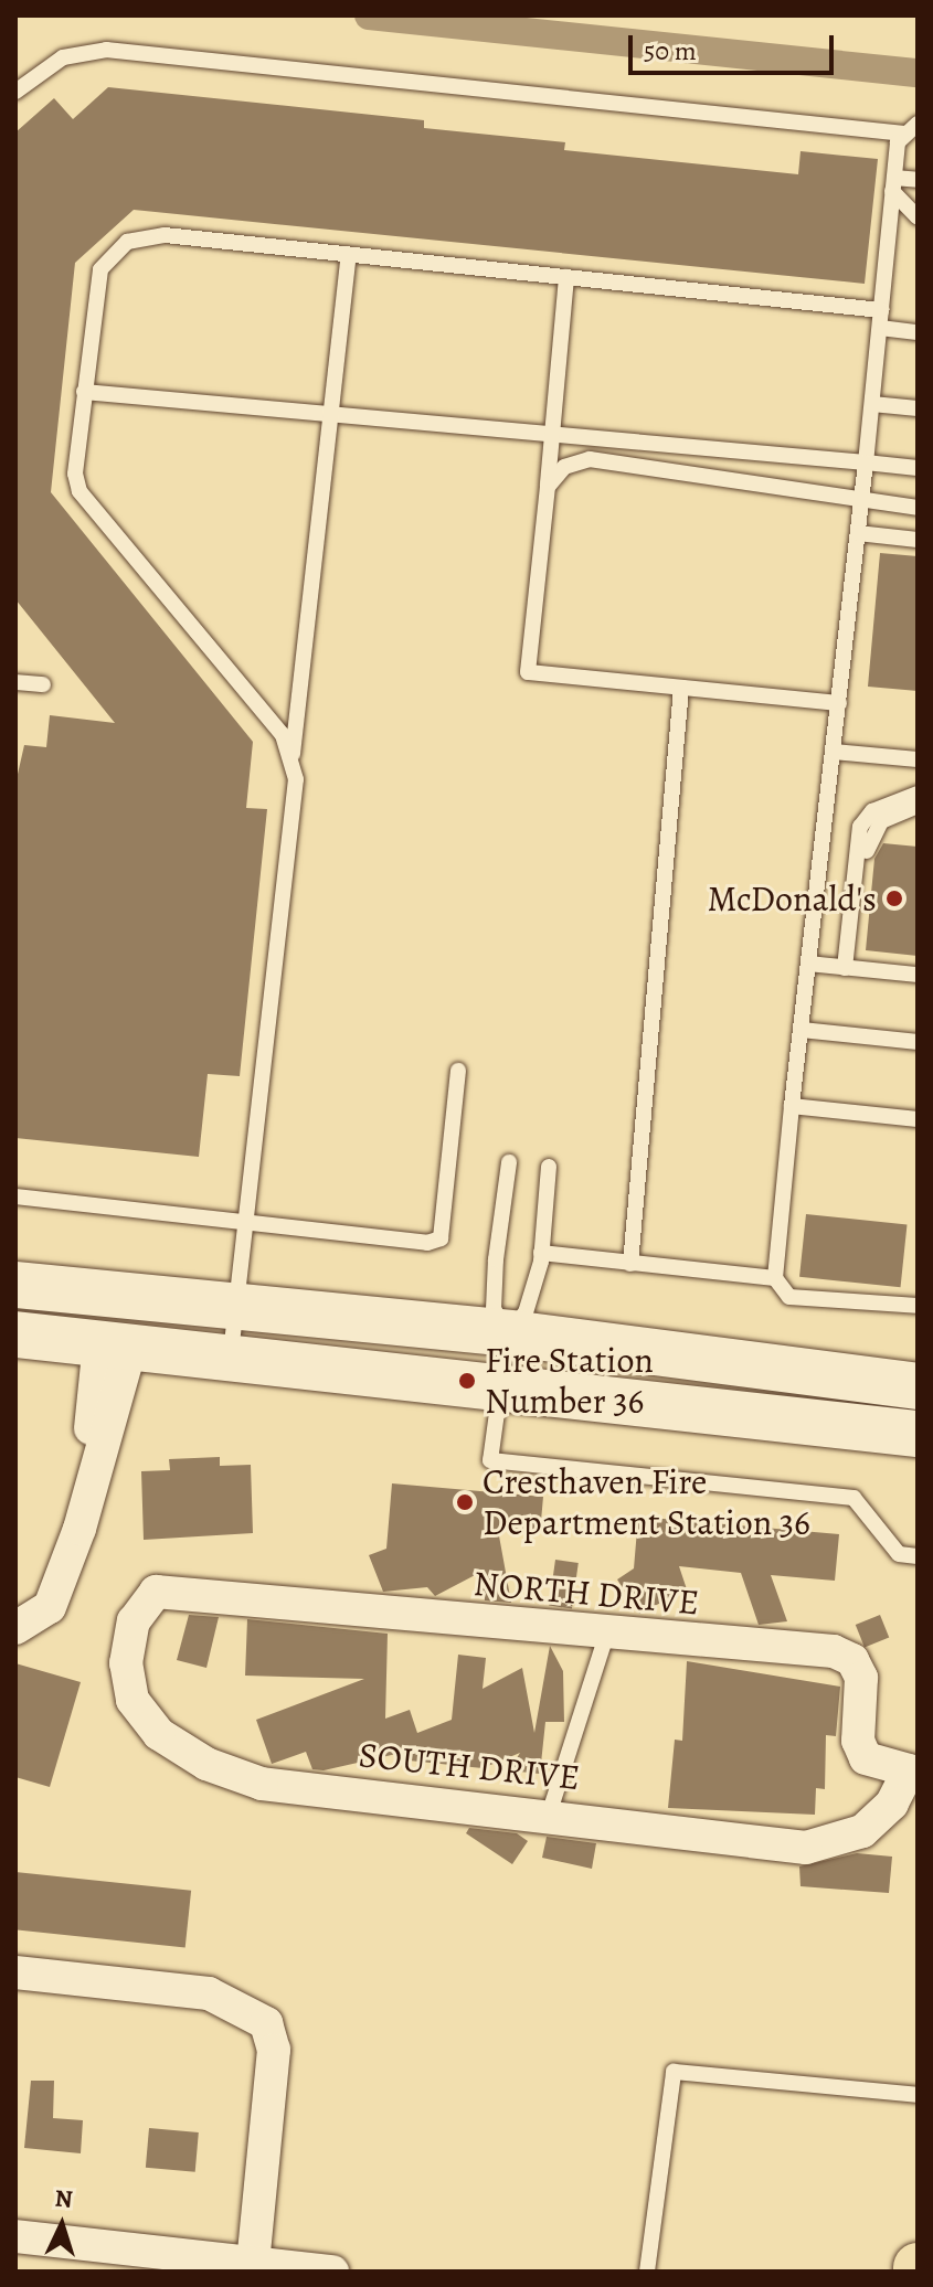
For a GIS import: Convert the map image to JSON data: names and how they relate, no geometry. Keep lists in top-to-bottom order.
{
  "streets": {
    "street": ["NORTH DRIVE", "SOUTH DRIVE"]
  },
  "crossings": [
    ["NORTH DRIVE", "SOUTH DRIVE"]
  ],
  "places": ["McDonald's", "Fire Station Number 36", "Cresthaven Fire Department Station 36"],
  "scale_bar": "50 m",
  "north": "top"
}
